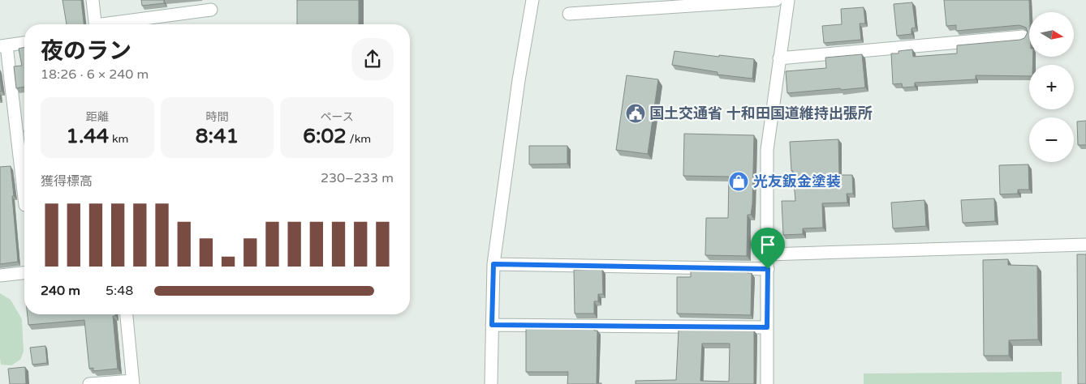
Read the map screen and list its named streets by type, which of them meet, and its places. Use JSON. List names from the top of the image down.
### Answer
{
  "places": {
    "public building": ["国土交通省 十和田国道維持出張所"],
    "shop": ["光友鈑金塗装"]
  },
  "north": "right",
  "page": {
    "map_buttons": ["+", "−"],
    "heading": ["夜のラン", "18:26 · 6 × 240 m"],
    "stats": [
      ["距離", "1.44 km"],
      ["時間", "8:41"],
      ["ペース", "6:02 /km"]
    ],
    "chart": ["獲得標高", "230–233 m"],
    "list": [
      {
        "name": "240 m",
        "note": "5:48"
      }
    ]
  }
}
